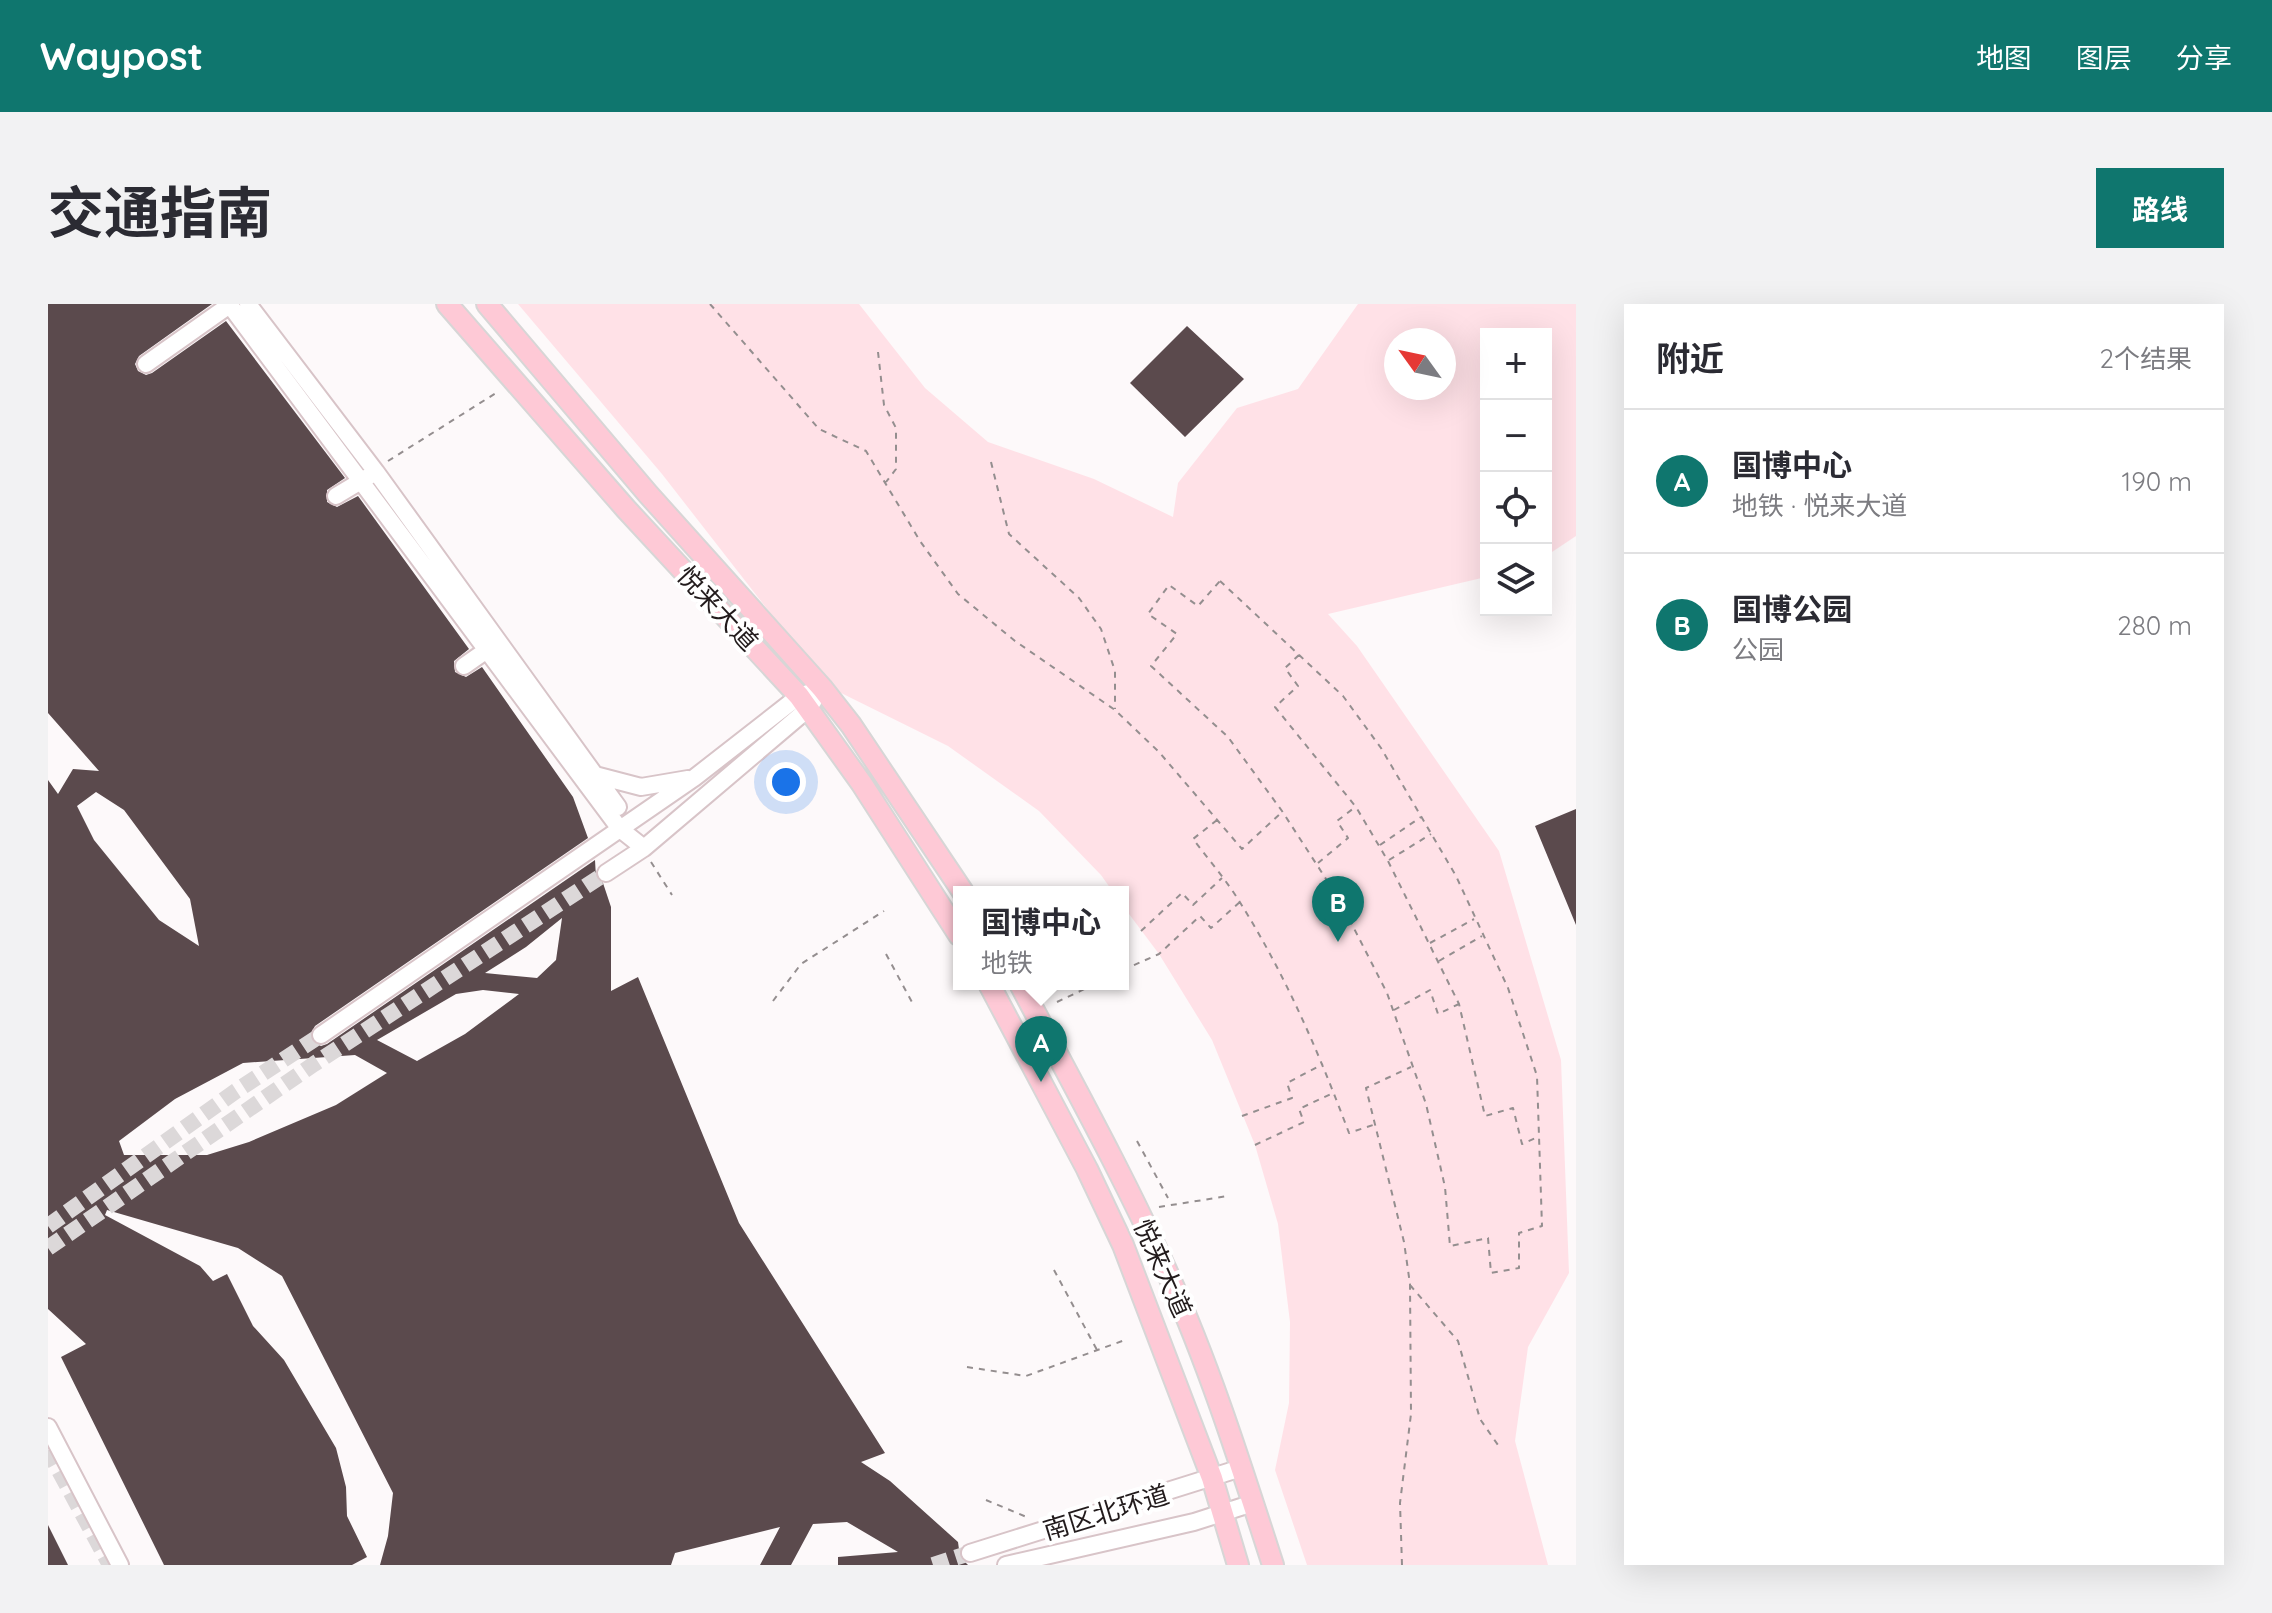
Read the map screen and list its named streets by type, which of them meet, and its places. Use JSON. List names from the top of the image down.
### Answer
{
  "streets": {
    "main road": ["悦来大道"],
    "street": ["南区北环道"]
  },
  "crossings": [
    ["悦来大道", "南区北环道"]
  ],
  "north": "top left",
  "page": {
    "header": "Waypost",
    "nav": ["地图", "图层", "分享"],
    "title": "交通指南",
    "buttons": "路线",
    "heading": ["附近", "2个结果"],
    "map_buttons": ["+", "−"],
    "list": [
      {
        "mark": "A",
        "name": "国博中心",
        "note": "地铁 · 悦来大道",
        "value": "190 m"
      },
      {
        "mark": "B",
        "name": "国博公园",
        "note": "公园",
        "value": "280 m"
      }
    ],
    "pins": ["B", "A"],
    "popup": ["国博中心", "地铁"]
  }
}
